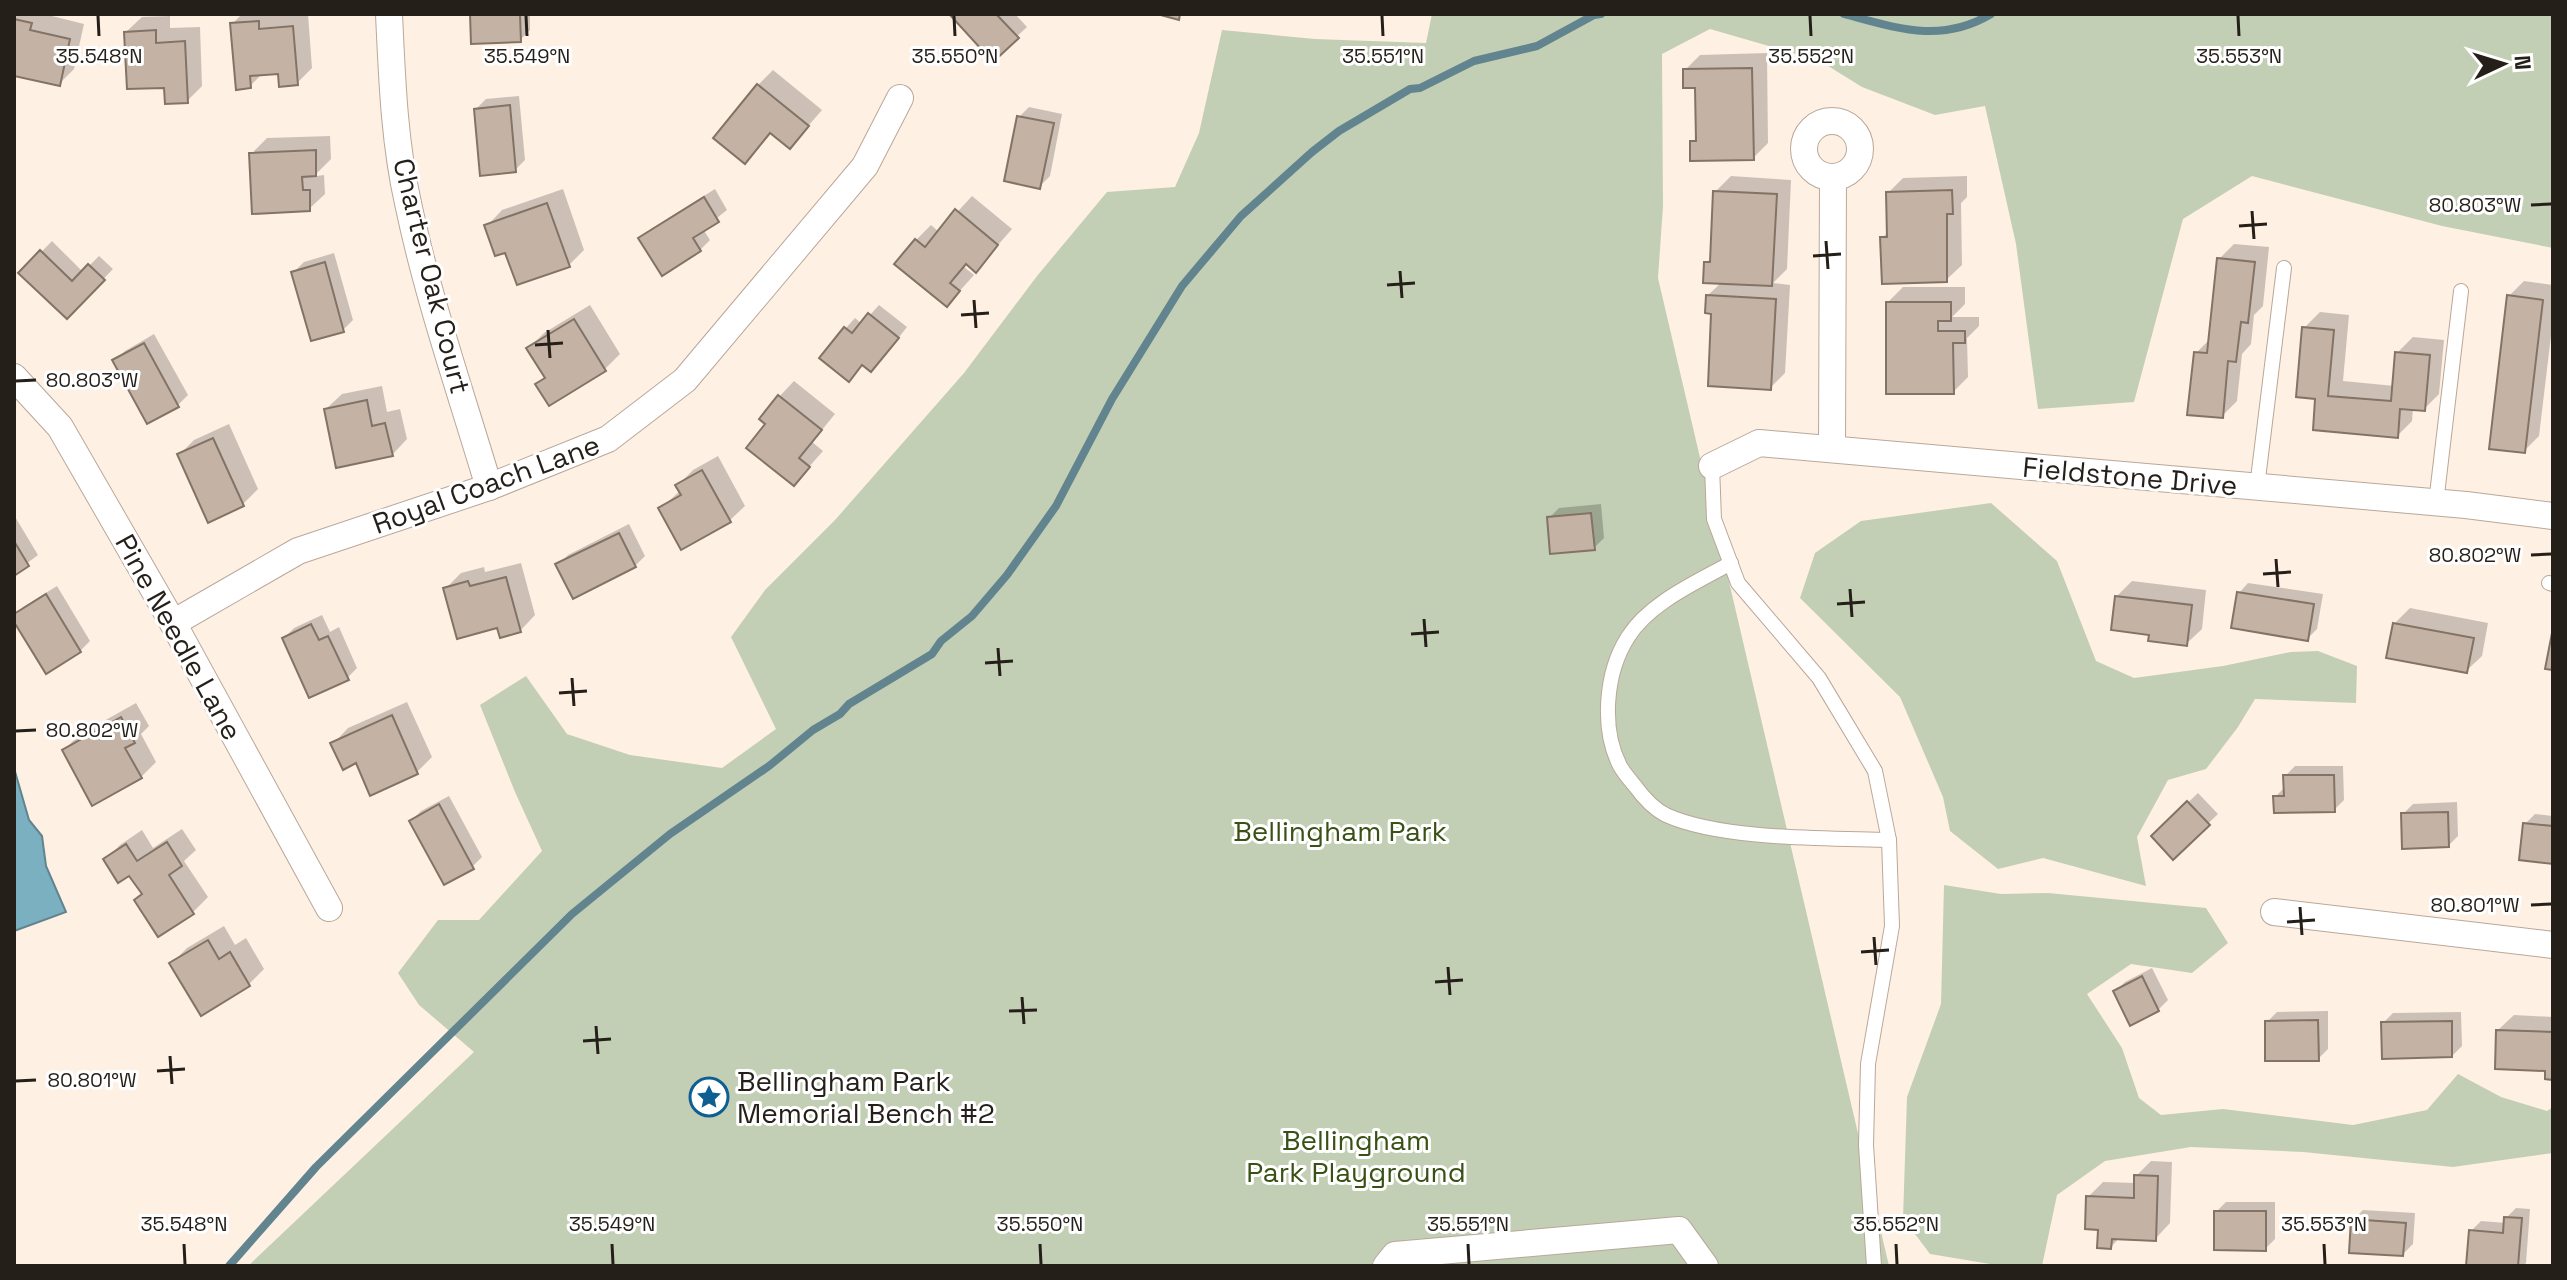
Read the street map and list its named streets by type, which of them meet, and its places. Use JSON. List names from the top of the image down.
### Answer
{
  "streets": {
    "street": [
      "Charter Oak Court",
      "Fieldstone Drive",
      "Royal Coach Lane",
      "Pine Needle Lane"
    ]
  },
  "crossings": [
    ["Charter Oak Court", "Royal Coach Lane"],
    ["Royal Coach Lane", "Pine Needle Lane"]
  ],
  "parks": ["Bellingham Park", "Bellingham Park Playground"],
  "places": {
    "place": ["Bellingham Park Memorial Bench #2"]
  },
  "north": "right",
  "coordinates": [
    "35.548°N",
    "35.549°N",
    "35.550°N",
    "35.551°N",
    "35.552°N",
    "35.553°N",
    "80.803°W",
    "80.802°W",
    "80.801°W"
  ]
}
